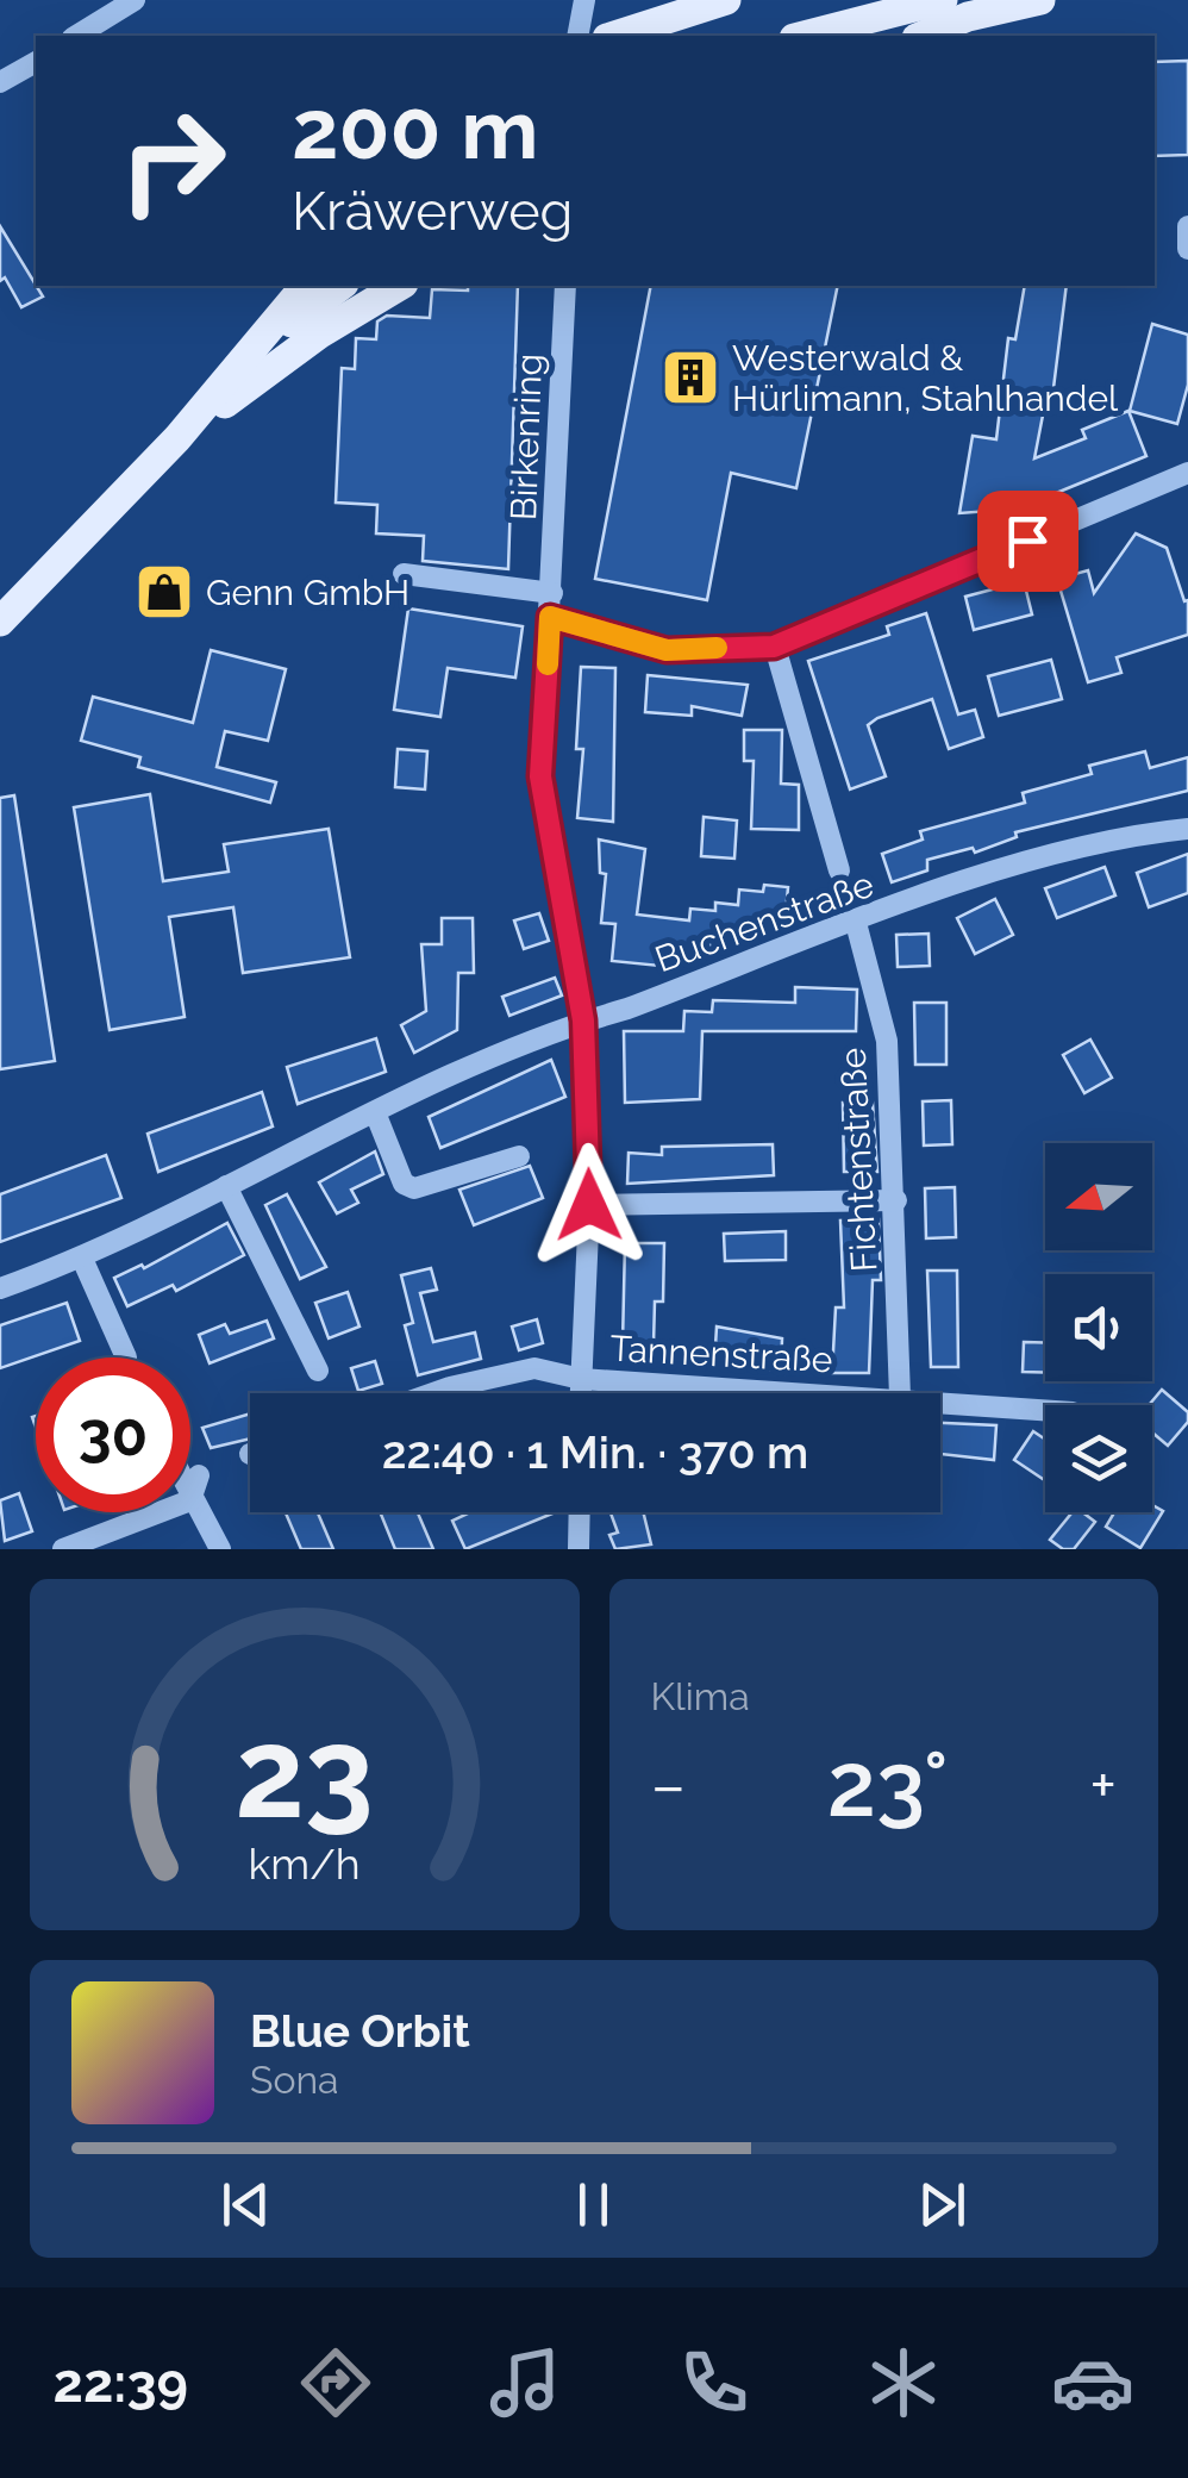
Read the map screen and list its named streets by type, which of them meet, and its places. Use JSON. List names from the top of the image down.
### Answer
{
  "streets": {
    "street": [
      "Birkenring",
      "Buchenstraße",
      "Fichtenstraße",
      "Tannenstraße"
    ]
  },
  "crossings": [
    ["Birkenring", "Buchenstraße"],
    ["Birkenring", "Tannenstraße"],
    ["Buchenstraße", "Fichtenstraße"]
  ],
  "places": {
    "building": ["Westerwald & Hürlimann, Stahlhandel"],
    "shop": ["Genn GmbH"]
  },
  "north": "left",
  "page": {
    "turn": ["200 m", "Kräwerweg"],
    "limit": "30",
    "trip": "22:40 · 1 Min. · 370 m",
    "tile": "Klima",
    "heat": ["−", "23°", "+"],
    "song": ["Blue Orbit", "Sona"],
    "tabs": "22:39",
    "gauge": ["23", "km/h"]
  }
}
